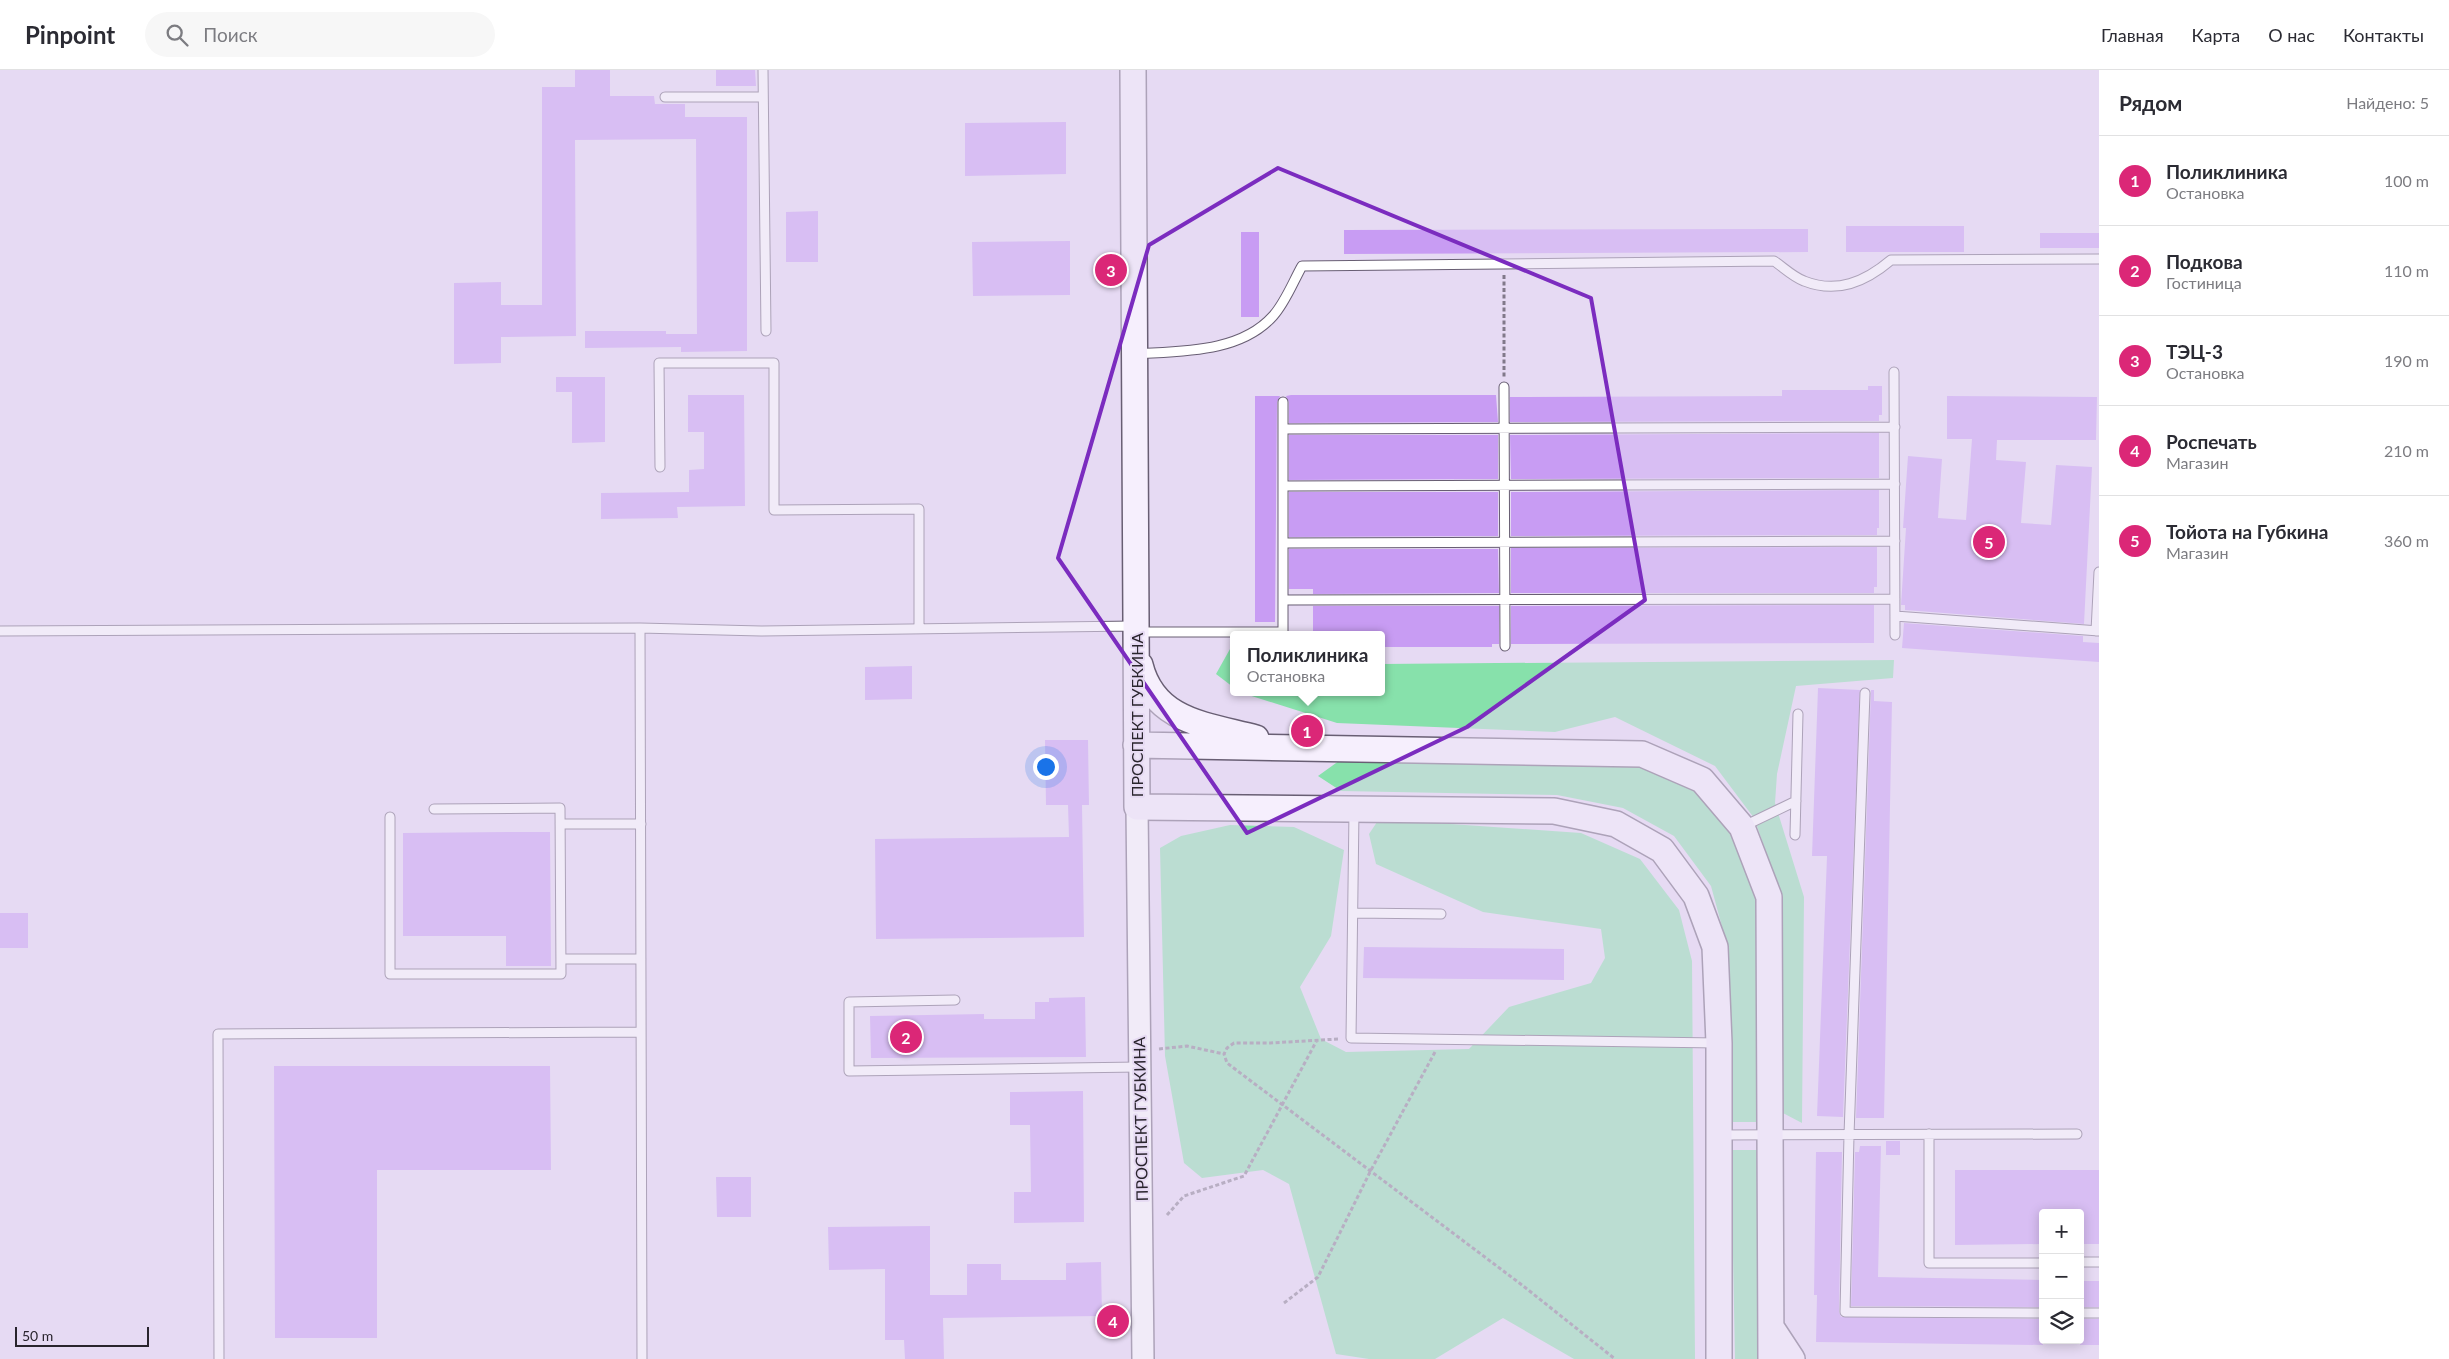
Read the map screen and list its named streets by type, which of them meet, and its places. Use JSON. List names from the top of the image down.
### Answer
{
  "streets": {
    "main road": ["ПРОСПЕКТ ГУБКИНА"]
  },
  "scale_bar": "50 m",
  "page": {
    "header": "Pinpoint",
    "search": "Поиск",
    "nav": [
      "Главная",
      "Карта",
      "О нас",
      "Контакты"
    ],
    "heading": ["Рядом", "Найдено: 5"],
    "list": [
      {
        "mark": "1",
        "name": "Поликлиника",
        "note": "Остановка",
        "value": "100 m"
      },
      {
        "mark": "2",
        "name": "Подкова",
        "note": "Гостиница",
        "value": "110 m"
      },
      {
        "mark": "3",
        "name": "ТЭЦ-3",
        "note": "Остановка",
        "value": "190 m"
      },
      {
        "mark": "4",
        "name": "Роспечать",
        "note": "Магазин",
        "value": "210 m"
      },
      {
        "mark": "5",
        "name": "Тойота на Губкина",
        "note": "Магазин",
        "value": "360 m"
      }
    ],
    "pins": [
      "3",
      "5",
      "1",
      "2",
      "4"
    ],
    "popup": ["Поликлиника", "Остановка"],
    "map_buttons": ["+", "−"],
    "scale": "50 m"
  }
}
